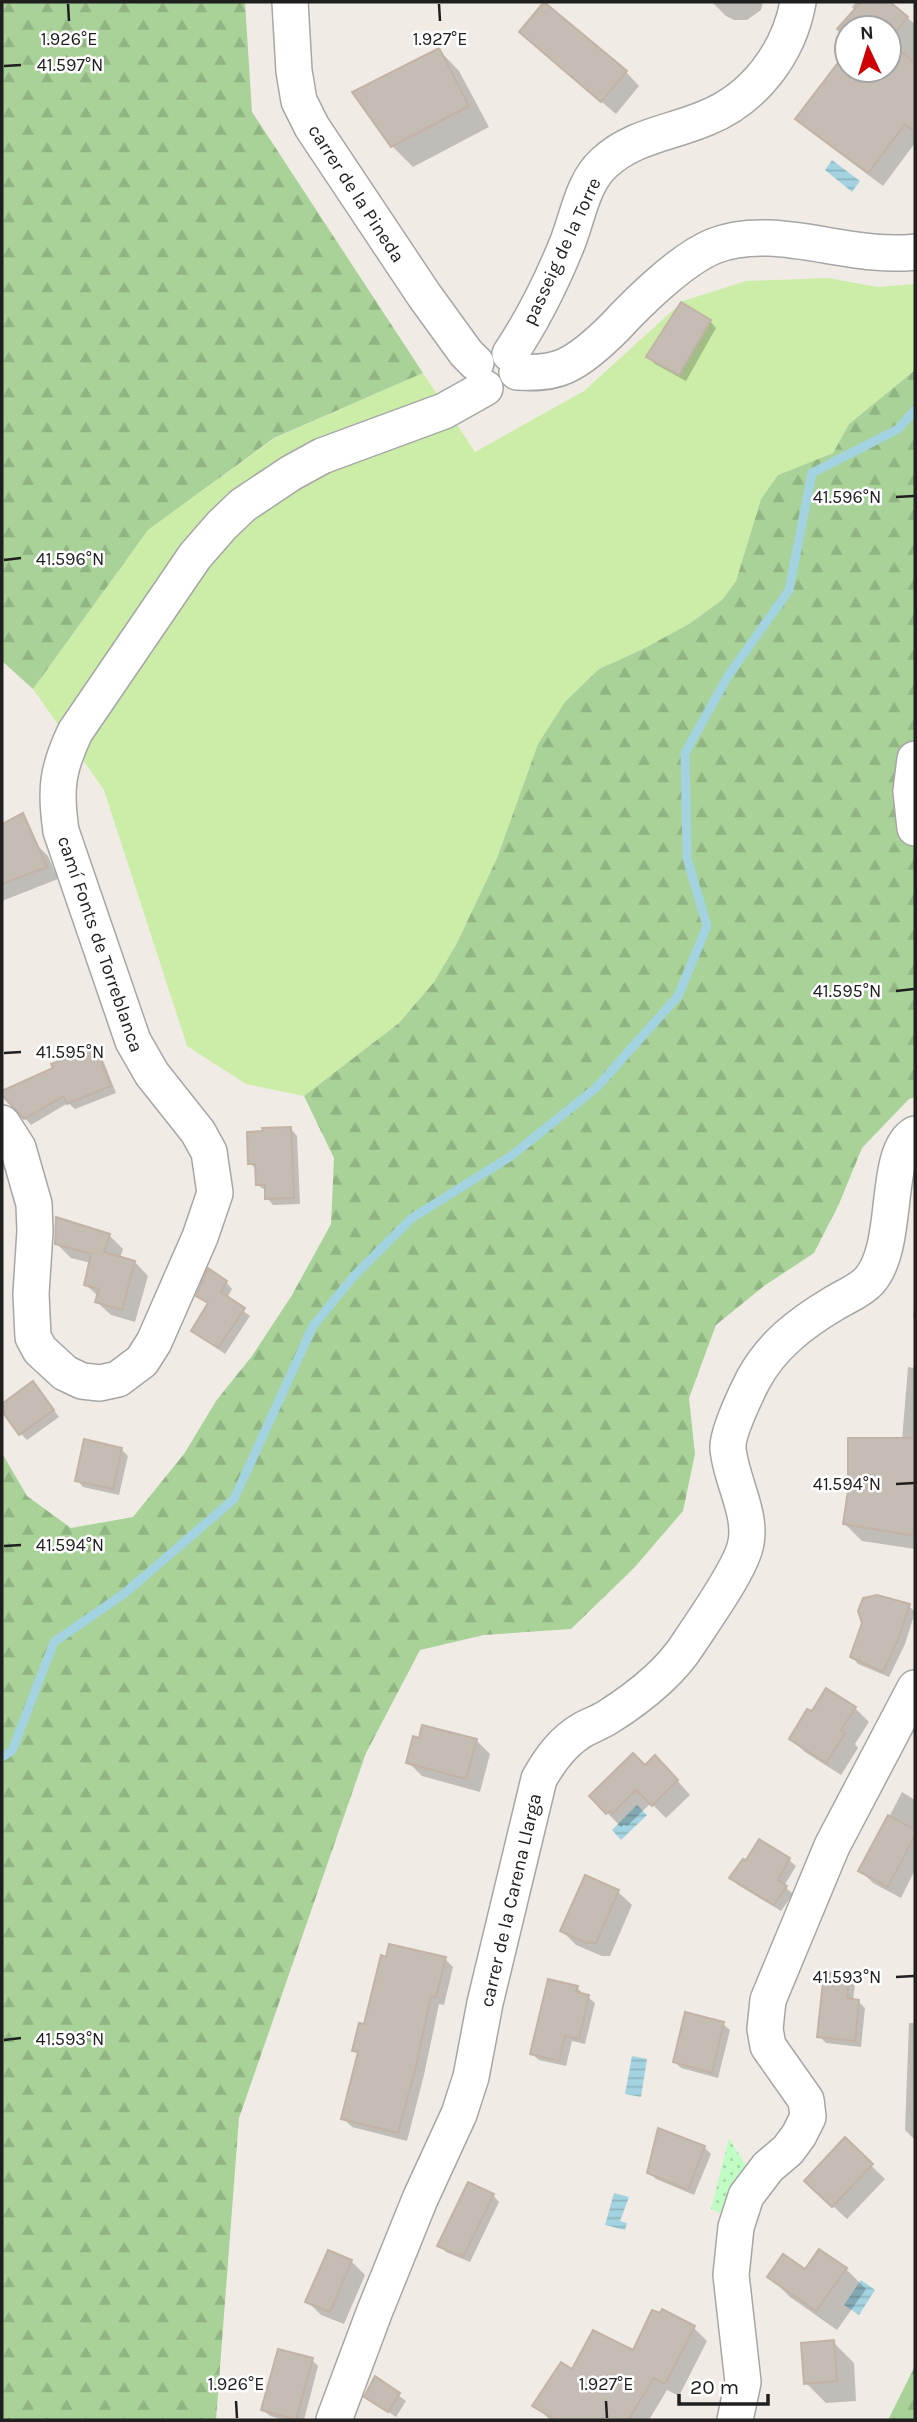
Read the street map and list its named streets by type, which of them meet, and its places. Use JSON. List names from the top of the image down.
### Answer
{
  "streets": {
    "street": [
      "carrer de la Pineda",
      "passeig de la Torre",
      "camí Fonts de Torreblanca",
      "carrer de la Carena Llarga"
    ]
  },
  "crossings": [
    ["carrer de la Pineda", "camí Fonts de Torreblanca"],
    ["passeig de la Torre", "camí Fonts de Torreblanca"]
  ],
  "scale_bar": "20 m",
  "north": "top",
  "coordinates": [
    "1.926°E",
    "1.927°E",
    "41.597°N",
    "41.596°N",
    "41.595°N",
    "41.594°N",
    "41.593°N"
  ]
}
